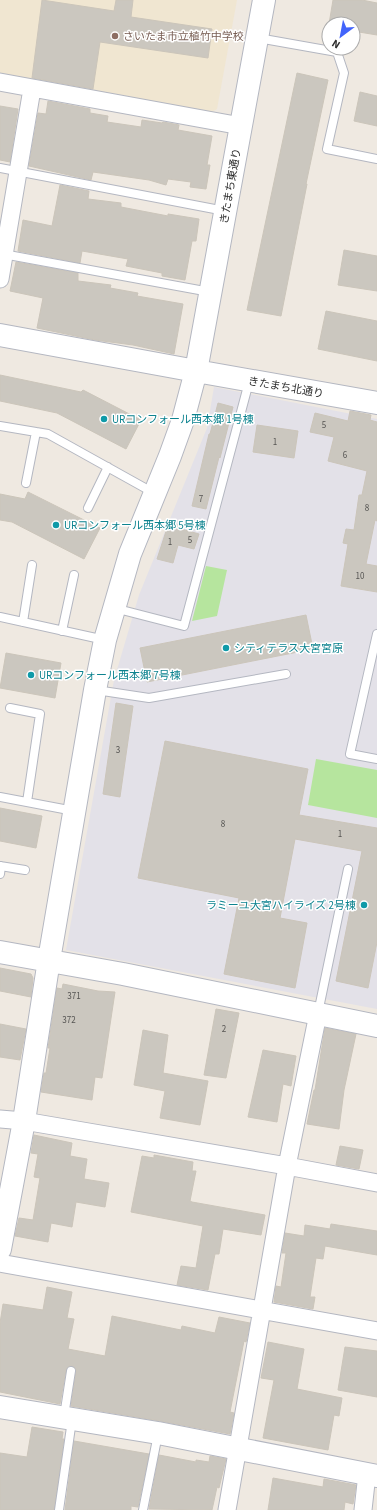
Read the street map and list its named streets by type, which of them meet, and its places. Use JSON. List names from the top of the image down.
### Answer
{
  "streets": {
    "street": ["きたまち東通り", "きたまち北通り"]
  },
  "crossings": [
    ["きたまち東通り", "きたまち北通り"]
  ],
  "places": [
    "さいたま市立植竹中学校",
    "URコンフォール西本郷 1号棟",
    "URコンフォール西本郷 5号棟",
    "シティテラス大宮宮原",
    "URコンフォール西本郷 7号棟",
    "ラミーユ大宮ハイライズ 2号棟"
  ],
  "house_numbers": [
    "5",
    "1",
    "6",
    "7",
    "8",
    "5",
    "1",
    "10",
    "3",
    "8",
    "1",
    "371",
    "372",
    "2"
  ],
  "north": "bottom left"
}
